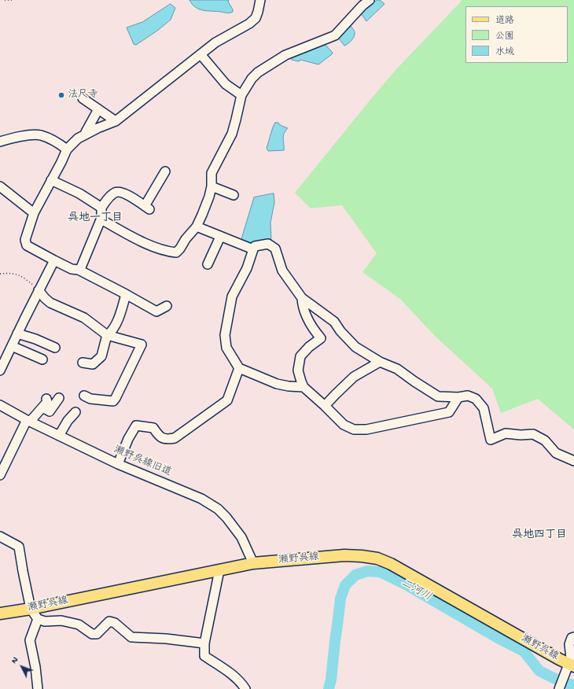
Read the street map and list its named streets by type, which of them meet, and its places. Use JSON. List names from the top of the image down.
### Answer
{
  "streets": {
    "main road": ["瀬野呉線"],
    "street": ["瀬野呉線旧道"]
  },
  "crossings": [
    ["瀬野呉線旧道", "瀬野呉線"]
  ],
  "districts": ["呉地一丁目", "呉地四丁目"],
  "water": ["二河川"],
  "places": ["法尺寺"],
  "legend": ["道路", "公園", "水域"],
  "north": "top left"
}
